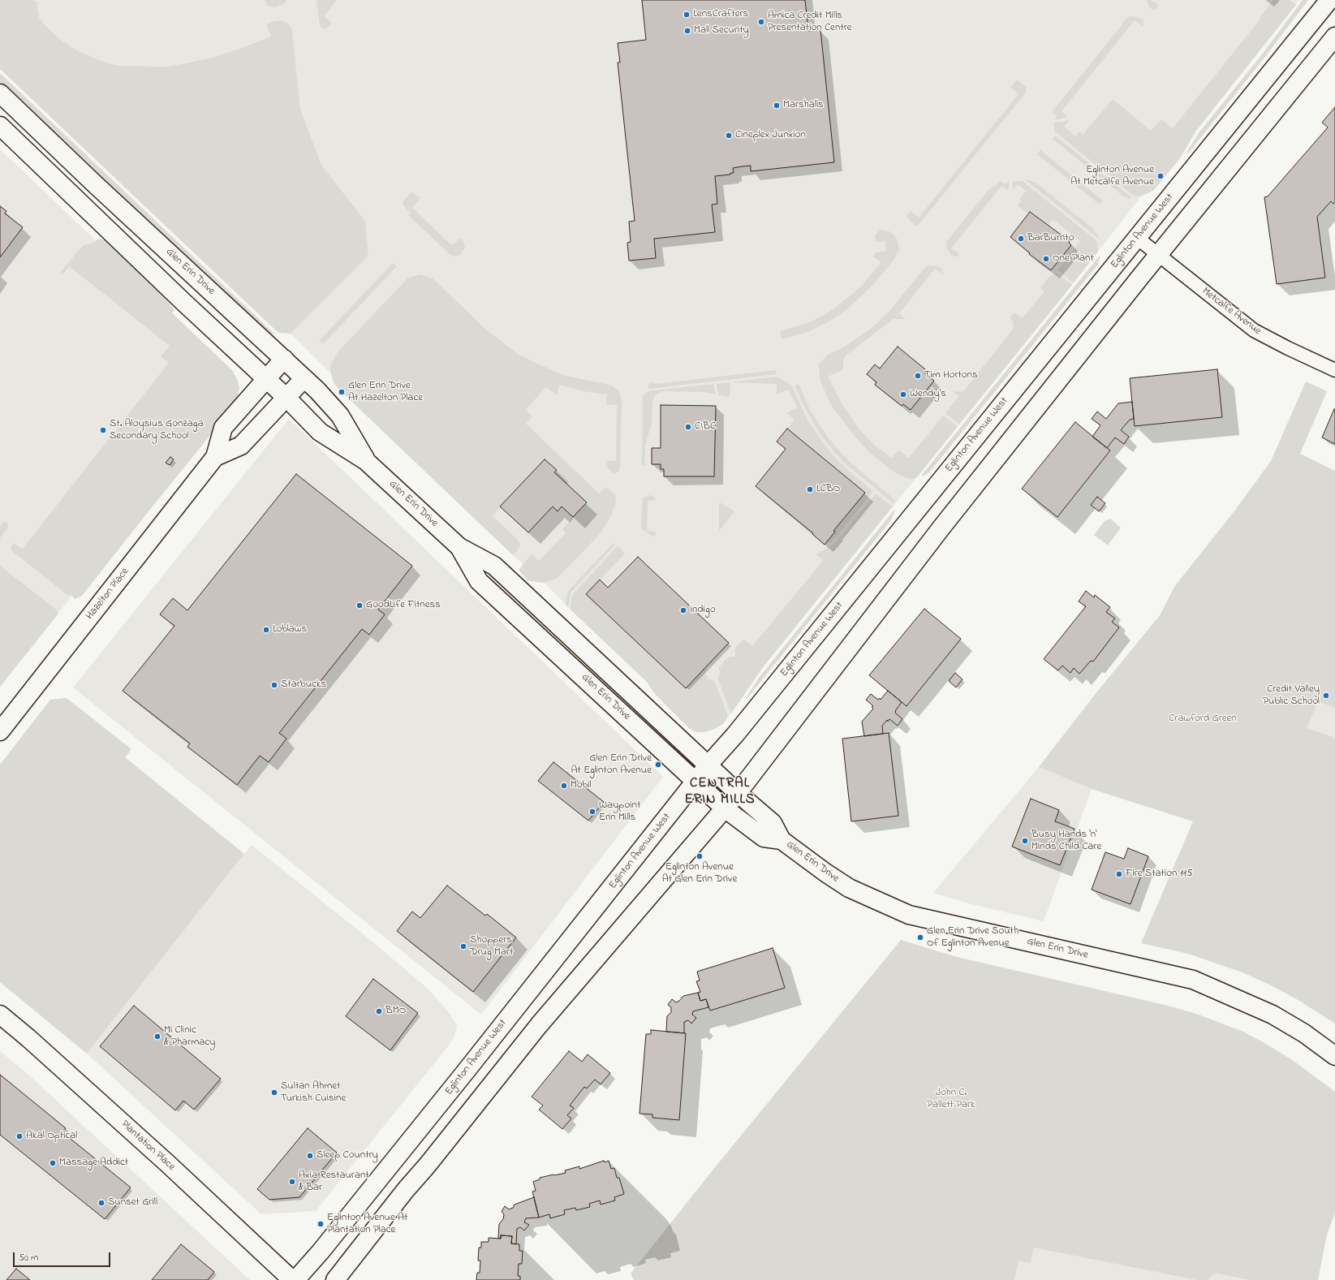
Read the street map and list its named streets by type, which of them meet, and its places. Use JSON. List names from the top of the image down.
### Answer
{
  "streets": {
    "street": [
      "Eglinton Avenue West",
      "Glen Erin Drive",
      "Metcalfe Avenue",
      "Hazelton Place",
      "Plantation Place"
    ]
  },
  "crossings": [
    ["Eglinton Avenue West", "Glen Erin Drive"],
    ["Eglinton Avenue West", "Metcalfe Avenue"],
    ["Glen Erin Drive", "Hazelton Place"]
  ],
  "districts": ["CENTRAL ERIN MILLS"],
  "parks": ["Crawford Green", "John C. Pallett Park"],
  "places": [
    "LensCrafters",
    "Amica Credit Mills Presentation Centre",
    "Mall Security",
    "Marshalls",
    "Cineplex Junxion",
    "Eglinton Avenue At Metcalfe Avenue",
    "BarBurrito",
    "One Plant",
    "Tim Hortons",
    "Glen Erin Drive At Hazelton Place",
    "Wendy's",
    "CIBC",
    "St. Aloysius Gonzaga Secondary School",
    "LCBO",
    "GoodLife Fitness",
    "Indigo",
    "Loblaws",
    "Starbucks",
    "Credit Valley Public School",
    "Glen Erin Drive At Eglinton Avenue",
    "Mobil",
    "Waypoint Erin Mills",
    "Busy Hands 'n' Minds Child Care",
    "Eglinton Avenue At Glen Erin Drive",
    "Fire Station 115",
    "Glen Erin Drive South Of Eglinton Avenue",
    "Shoppers Drug Mart",
    "BMO",
    "Mi Clinic & Pharmacy",
    "Sultan Ahmet Turkish Cuisine",
    "Akal Optical",
    "Sleep Country",
    "Massage Addict",
    "Axia Restaurant & Bar",
    "Sunset Grill",
    "Eglinton Avenue At Plantation Place"
  ],
  "scale_bar": "50 m"
}
